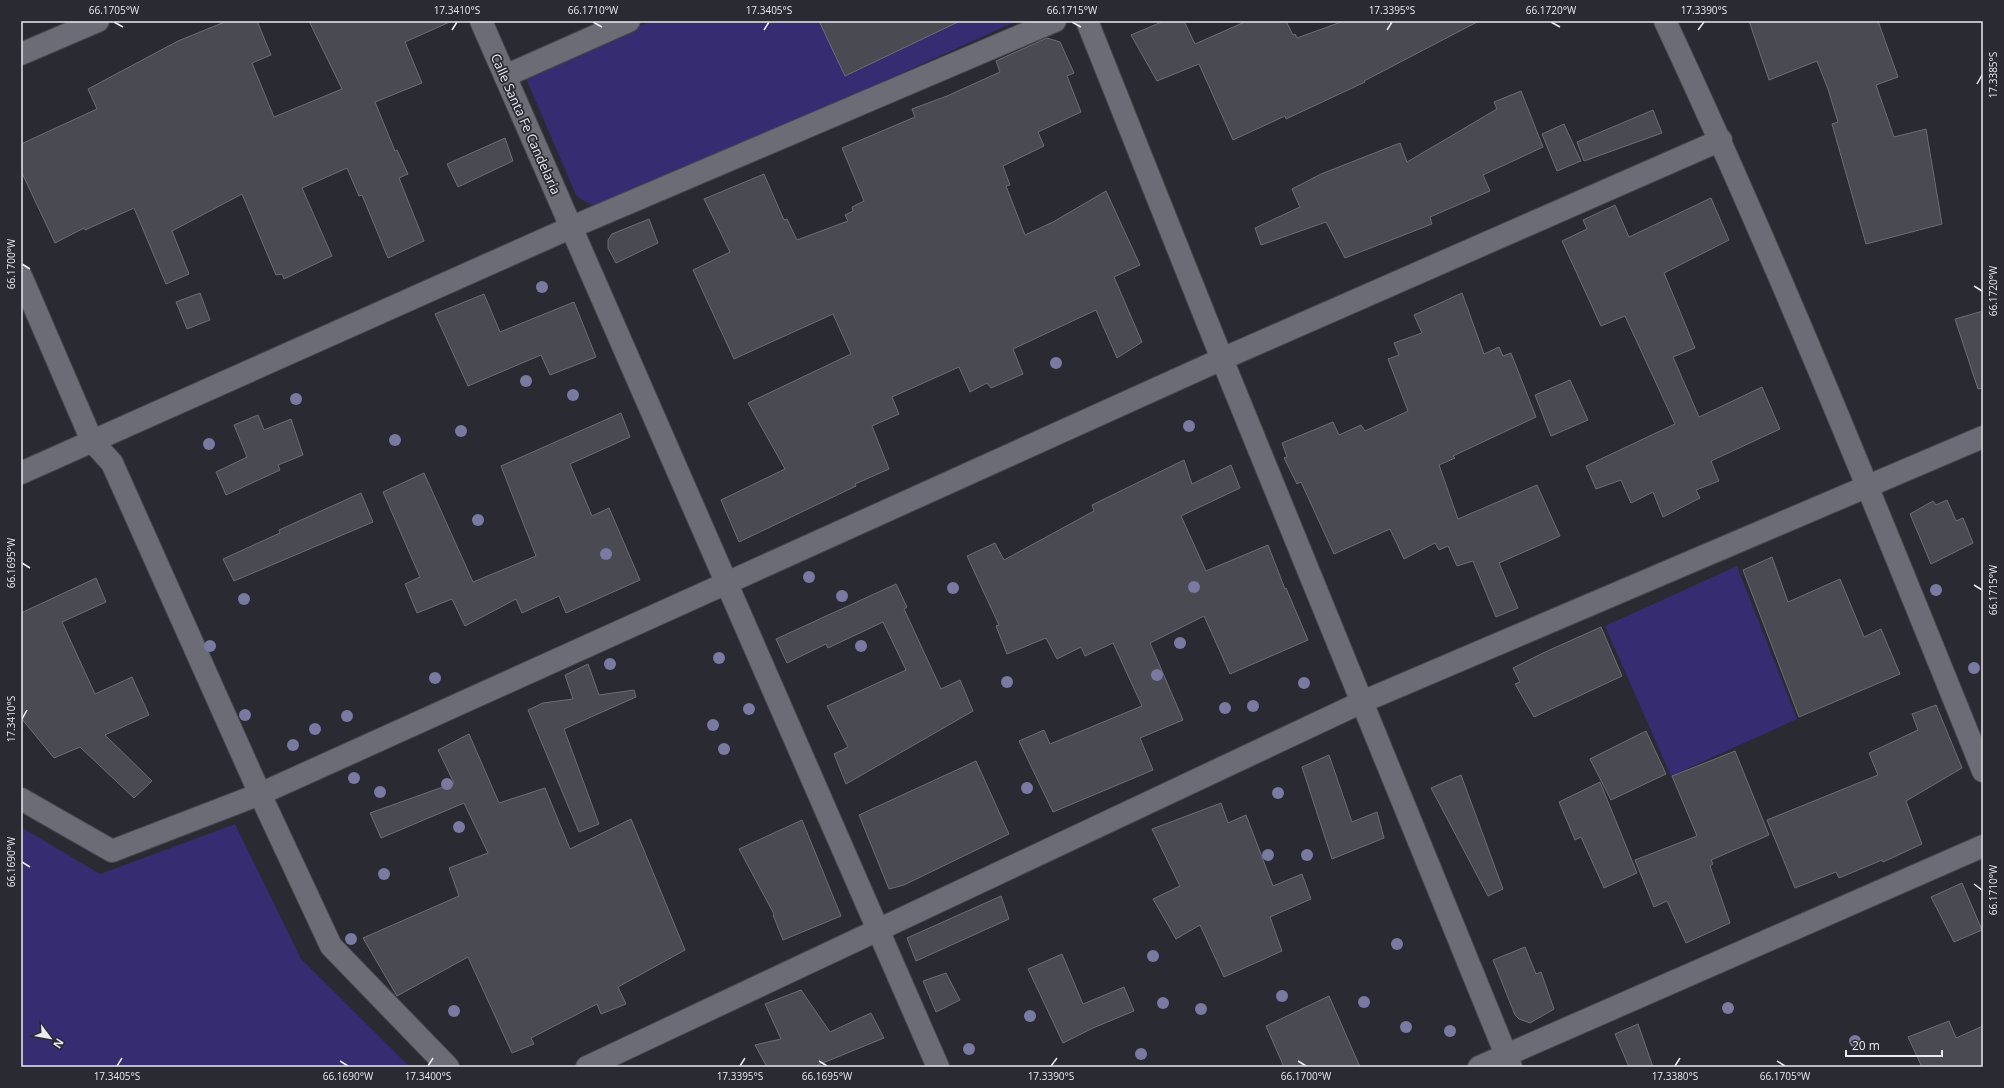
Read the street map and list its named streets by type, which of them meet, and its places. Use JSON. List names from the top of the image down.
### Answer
{
  "streets": {
    "street": ["Calle Santa Fe Candelaria"]
  },
  "scale_bar": "20 m",
  "north": "bottom right",
  "coordinates": [
    "66.1705°W",
    "17.3410°S",
    "66.1710°W",
    "17.3405°S",
    "66.1715°W",
    "17.3395°S",
    "66.1720°W",
    "17.3390°S",
    "17.3385°S",
    "66.1700°W",
    "66.1695°W",
    "66.1690°W",
    "17.3400°S",
    "17.3380°S"
  ]
}
